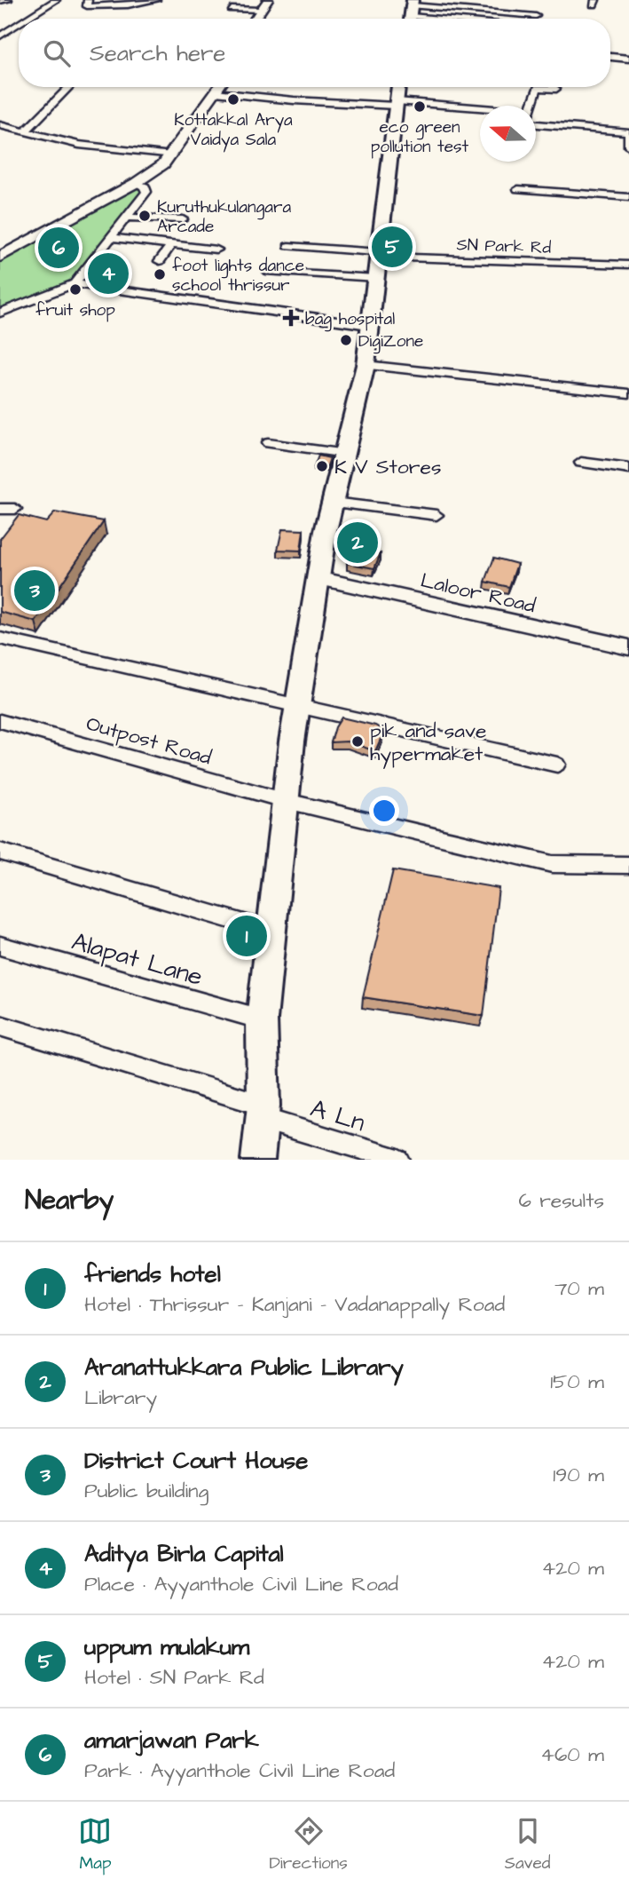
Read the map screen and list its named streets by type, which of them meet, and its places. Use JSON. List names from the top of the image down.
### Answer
{
  "streets": {
    "street": [
      "SN Park Rd",
      "Laloor Road",
      "Outpost Road",
      "Alapat Lane",
      "A Ln"
    ]
  },
  "places": {
    "other": [
      "Kottakkal Arya Vaidya Sala",
      "eco green pollution test",
      "Kuruthukulangara Arcade",
      "foot lights dance school thrissur",
      "fruit shop",
      "DigiZone",
      "K V Stores",
      "pik and save hypermaket"
    ],
    "health": ["bag hospital"]
  },
  "north": "left",
  "page": {
    "search": "Search here",
    "pins": [
      "5",
      "6",
      "4",
      "2",
      "3",
      "1"
    ],
    "heading": ["Nearby", "6 results"],
    "list": [
      {
        "mark": "1",
        "name": "friends hotel",
        "note": "Hotel · Thrissur - Kanjani - Vadanappally Road",
        "value": "70 m"
      },
      {
        "mark": "2",
        "name": "Aranattukkara Public Library",
        "note": "Library",
        "value": "150 m"
      },
      {
        "mark": "3",
        "name": "District Court House",
        "note": "Public building",
        "value": "190 m"
      },
      {
        "mark": "4",
        "name": "Aditya Birla Capital",
        "note": "Place · Ayyanthole Civil Line Road",
        "value": "420 m"
      },
      {
        "mark": "5",
        "name": "uppum mulakum",
        "note": "Hotel · SN Park Rd",
        "value": "420 m"
      },
      {
        "mark": "6",
        "name": "amarjawan Park",
        "note": "Park · Ayyanthole Civil Line Road",
        "value": "460 m"
      }
    ],
    "nav": ["Map", "Directions", "Saved"]
  }
}
